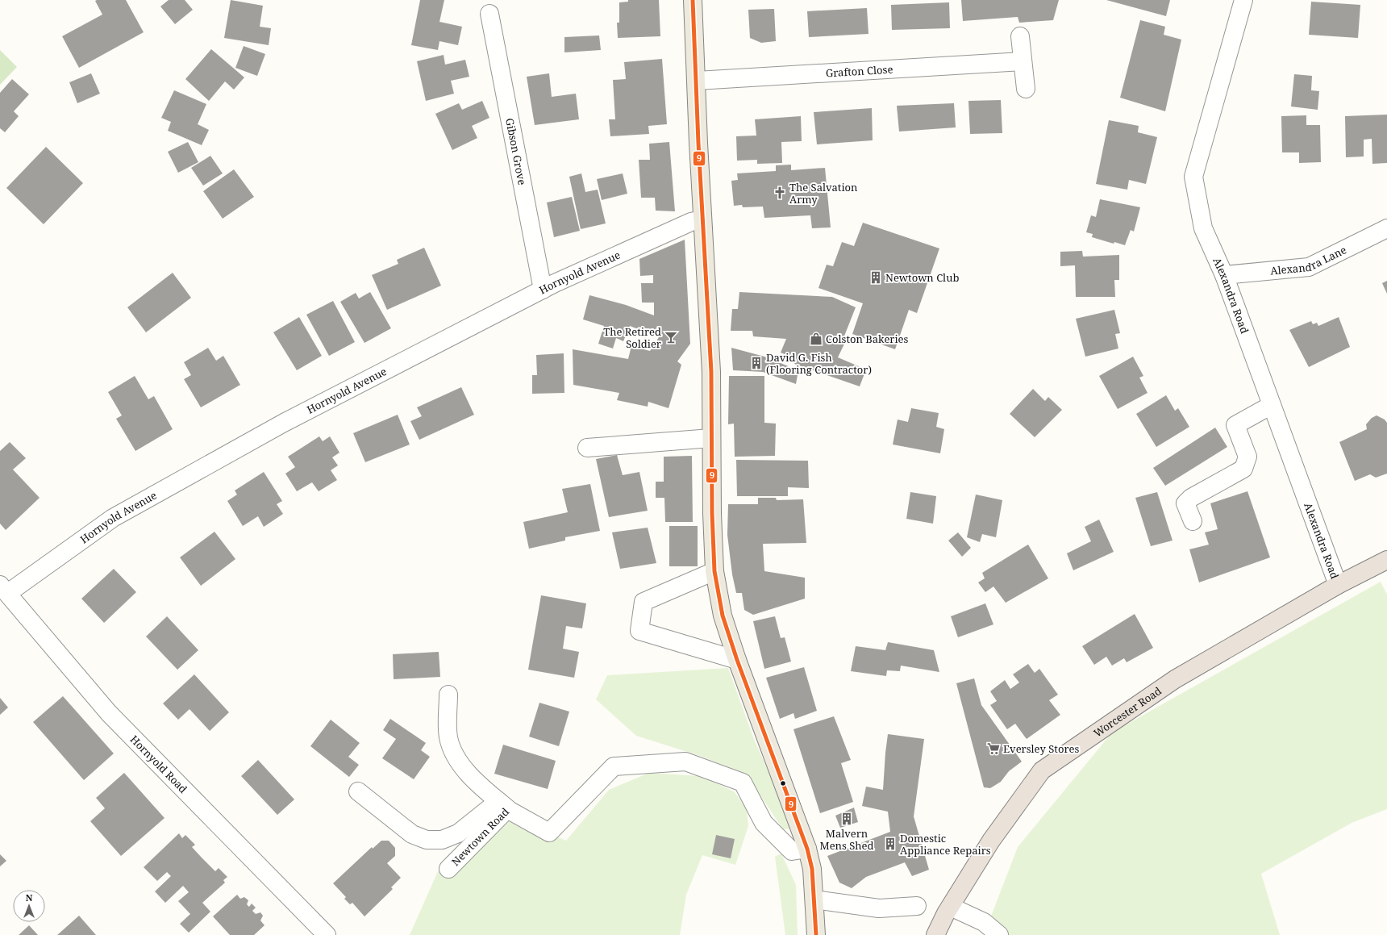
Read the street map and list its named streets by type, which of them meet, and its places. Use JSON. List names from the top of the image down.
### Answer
{
  "streets": {
    "highway": ["Worcester Road"],
    "street": [
      "Grafton Close",
      "Gibson Grove",
      "Alexandra Lane",
      "Hornyold Avenue",
      "Alexandra Road",
      "Hornyold Road",
      "Newtown Road"
    ]
  },
  "crossings": [
    ["Gibson Grove", "Hornyold Avenue"],
    ["Alexandra Lane", "Alexandra Road"],
    ["Hornyold Avenue", "Hornyold Road"],
    ["Alexandra Road", "Worcester Road"]
  ],
  "places": {
    "church": ["The Salvation Army"],
    "building": [
      "Newtown Club",
      "David G. Fish (Flooring Contractor)",
      "Malvern Mens Shed",
      "Domestic Appliance Repairs"
    ],
    "bar": ["The Retired Soldier"],
    "shop": ["Colston Bakeries"],
    "supermarket": ["Eversley Stores"]
  },
  "lines": ["transit line 9"],
  "north": "top"
}
